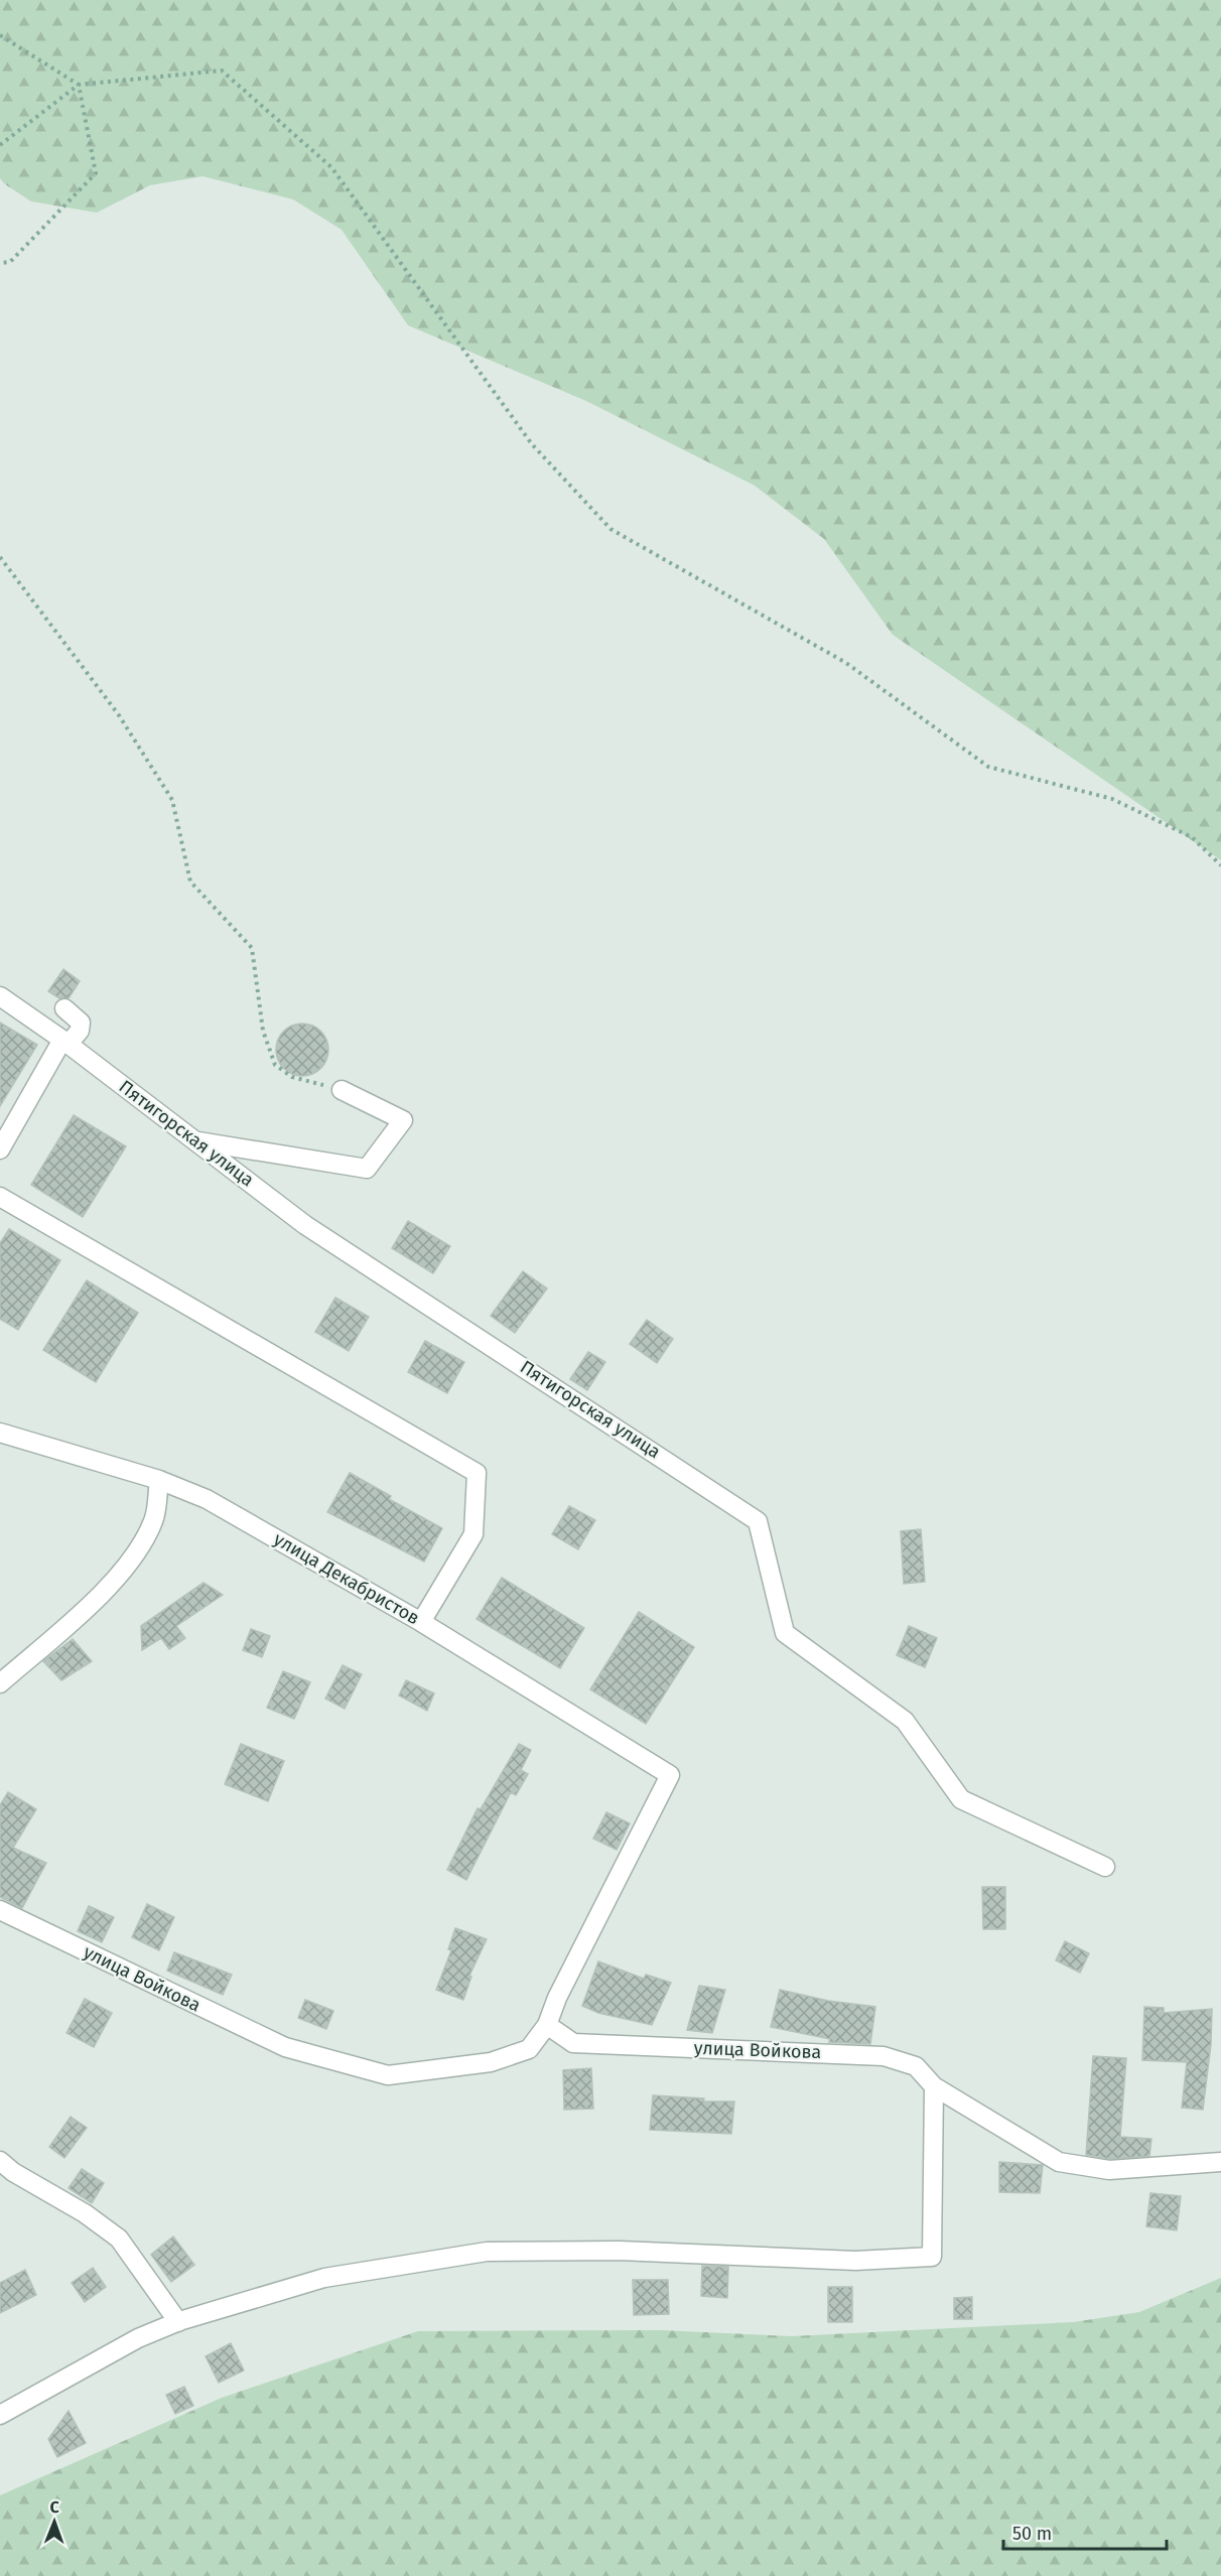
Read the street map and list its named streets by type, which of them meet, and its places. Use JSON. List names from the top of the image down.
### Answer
{
  "streets": {
    "street": ["Пятигорская улица", "улица Декабристов", "улица Войкова"]
  },
  "crossings": [
    ["улица Декабристов", "улица Войкова"]
  ],
  "scale_bar": "50 m",
  "north": "top"
}
